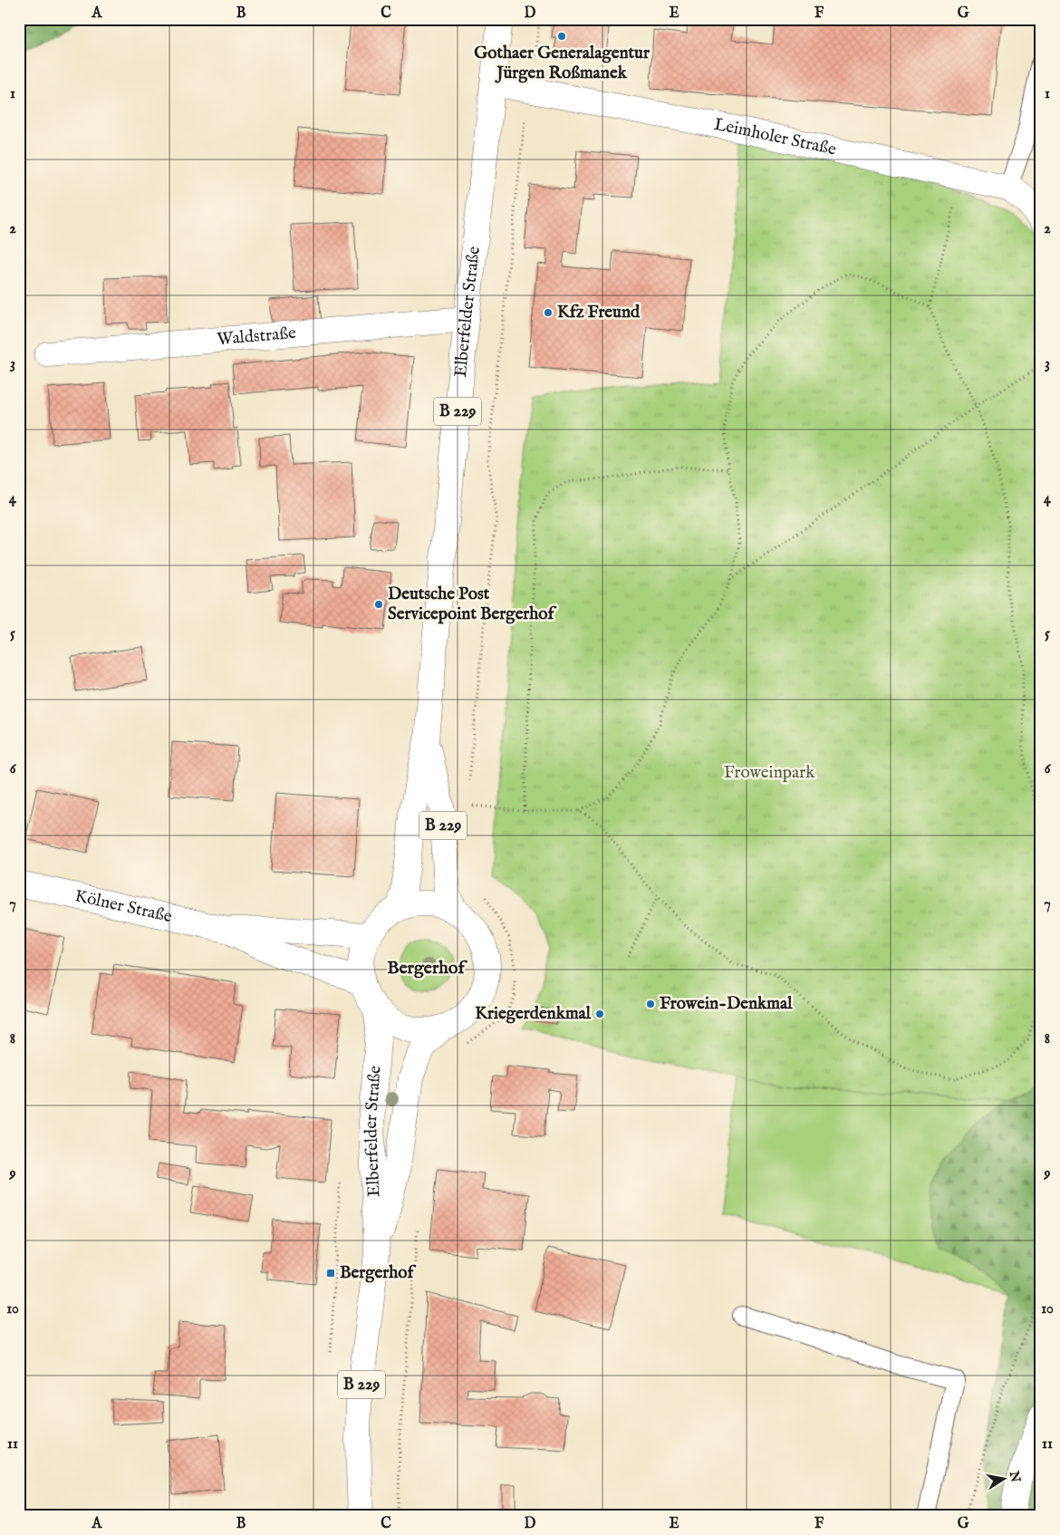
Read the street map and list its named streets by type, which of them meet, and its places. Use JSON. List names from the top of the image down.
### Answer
{
  "streets": {
    "main road": [
      "Leimholer Straße",
      "Elberfelder Straße",
      "Waldstraße",
      "B 229",
      "Kölner Straße"
    ]
  },
  "crossings": [
    ["Leimholer Straße", "Elberfelder Straße"],
    ["Elberfelder Straße", "Waldstraße"],
    ["Elberfelder Straße", "B 229"],
    ["Elberfelder Straße", "Kölner Straße"],
    ["B 229", "Kölner Straße"]
  ],
  "districts": ["Bergerhof"],
  "parks": ["Froweinpark"],
  "places": {
    "other": [
      "Gothaer Generalagentur Jürgen Roßmanek",
      "Kfz Freund",
      "Deutsche Post Servicepoint Bergerhof",
      "Frowein-Denkmal",
      "Kriegerdenkmal"
    ],
    "transit": ["Bergerhof"]
  },
  "north": "right",
  "grid": {
    "columns": [
      "A",
      "B",
      "C",
      "D",
      "E",
      "F",
      "G"
    ],
    "rows": [
      "1",
      "2",
      "3",
      "4",
      "5",
      "6",
      "7",
      "8",
      "9",
      "10",
      "11"
    ]
  }
}
